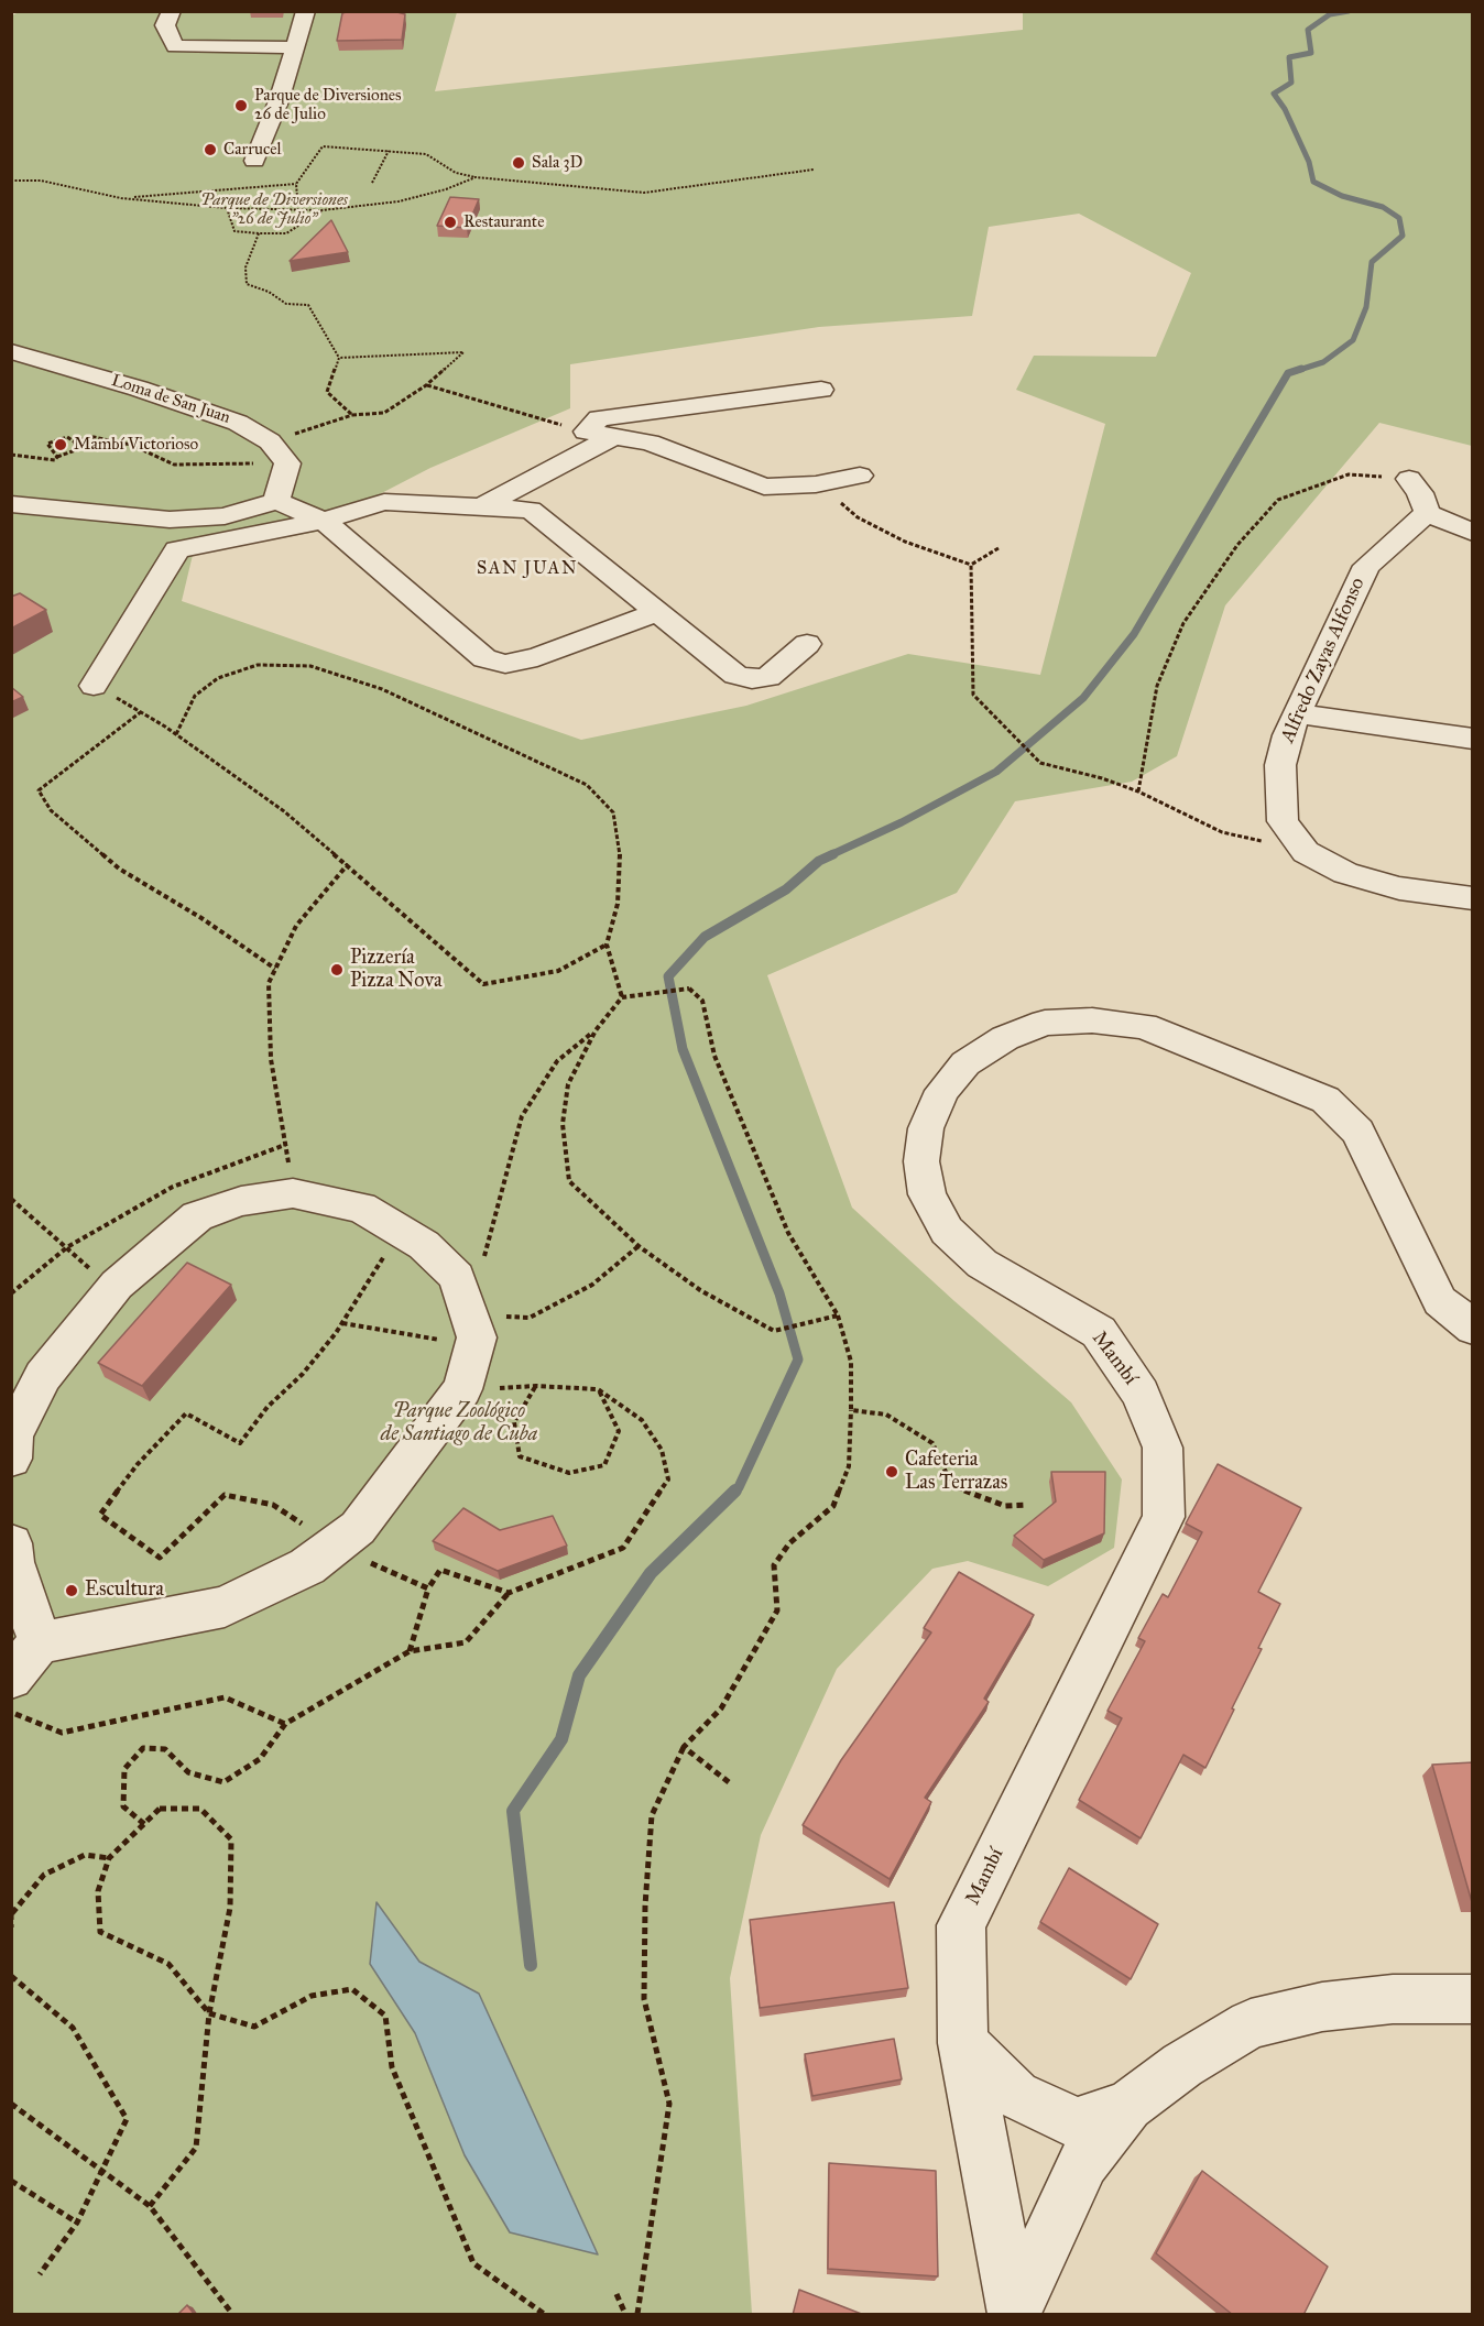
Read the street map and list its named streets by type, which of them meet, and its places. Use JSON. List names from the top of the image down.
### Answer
{
  "streets": {
    "street": ["Loma de San Juan", "Alfredo Zayas Alfonso", "Mambí"]
  },
  "districts": ["SAN JUAN"],
  "parks": ["Parque de Diversiones \"26 de Julio\"", "Parque Zoológico de Santiago de Cuba"],
  "places": [
    "Parque de Diversiones 26 de Julio",
    "Carrucel",
    "Sala 3D",
    "Restaurante",
    "Mambí Victorioso",
    "Pizzería Pizza Nova",
    "Cafeteria Las Terrazas",
    "Escultura"
  ]
}
